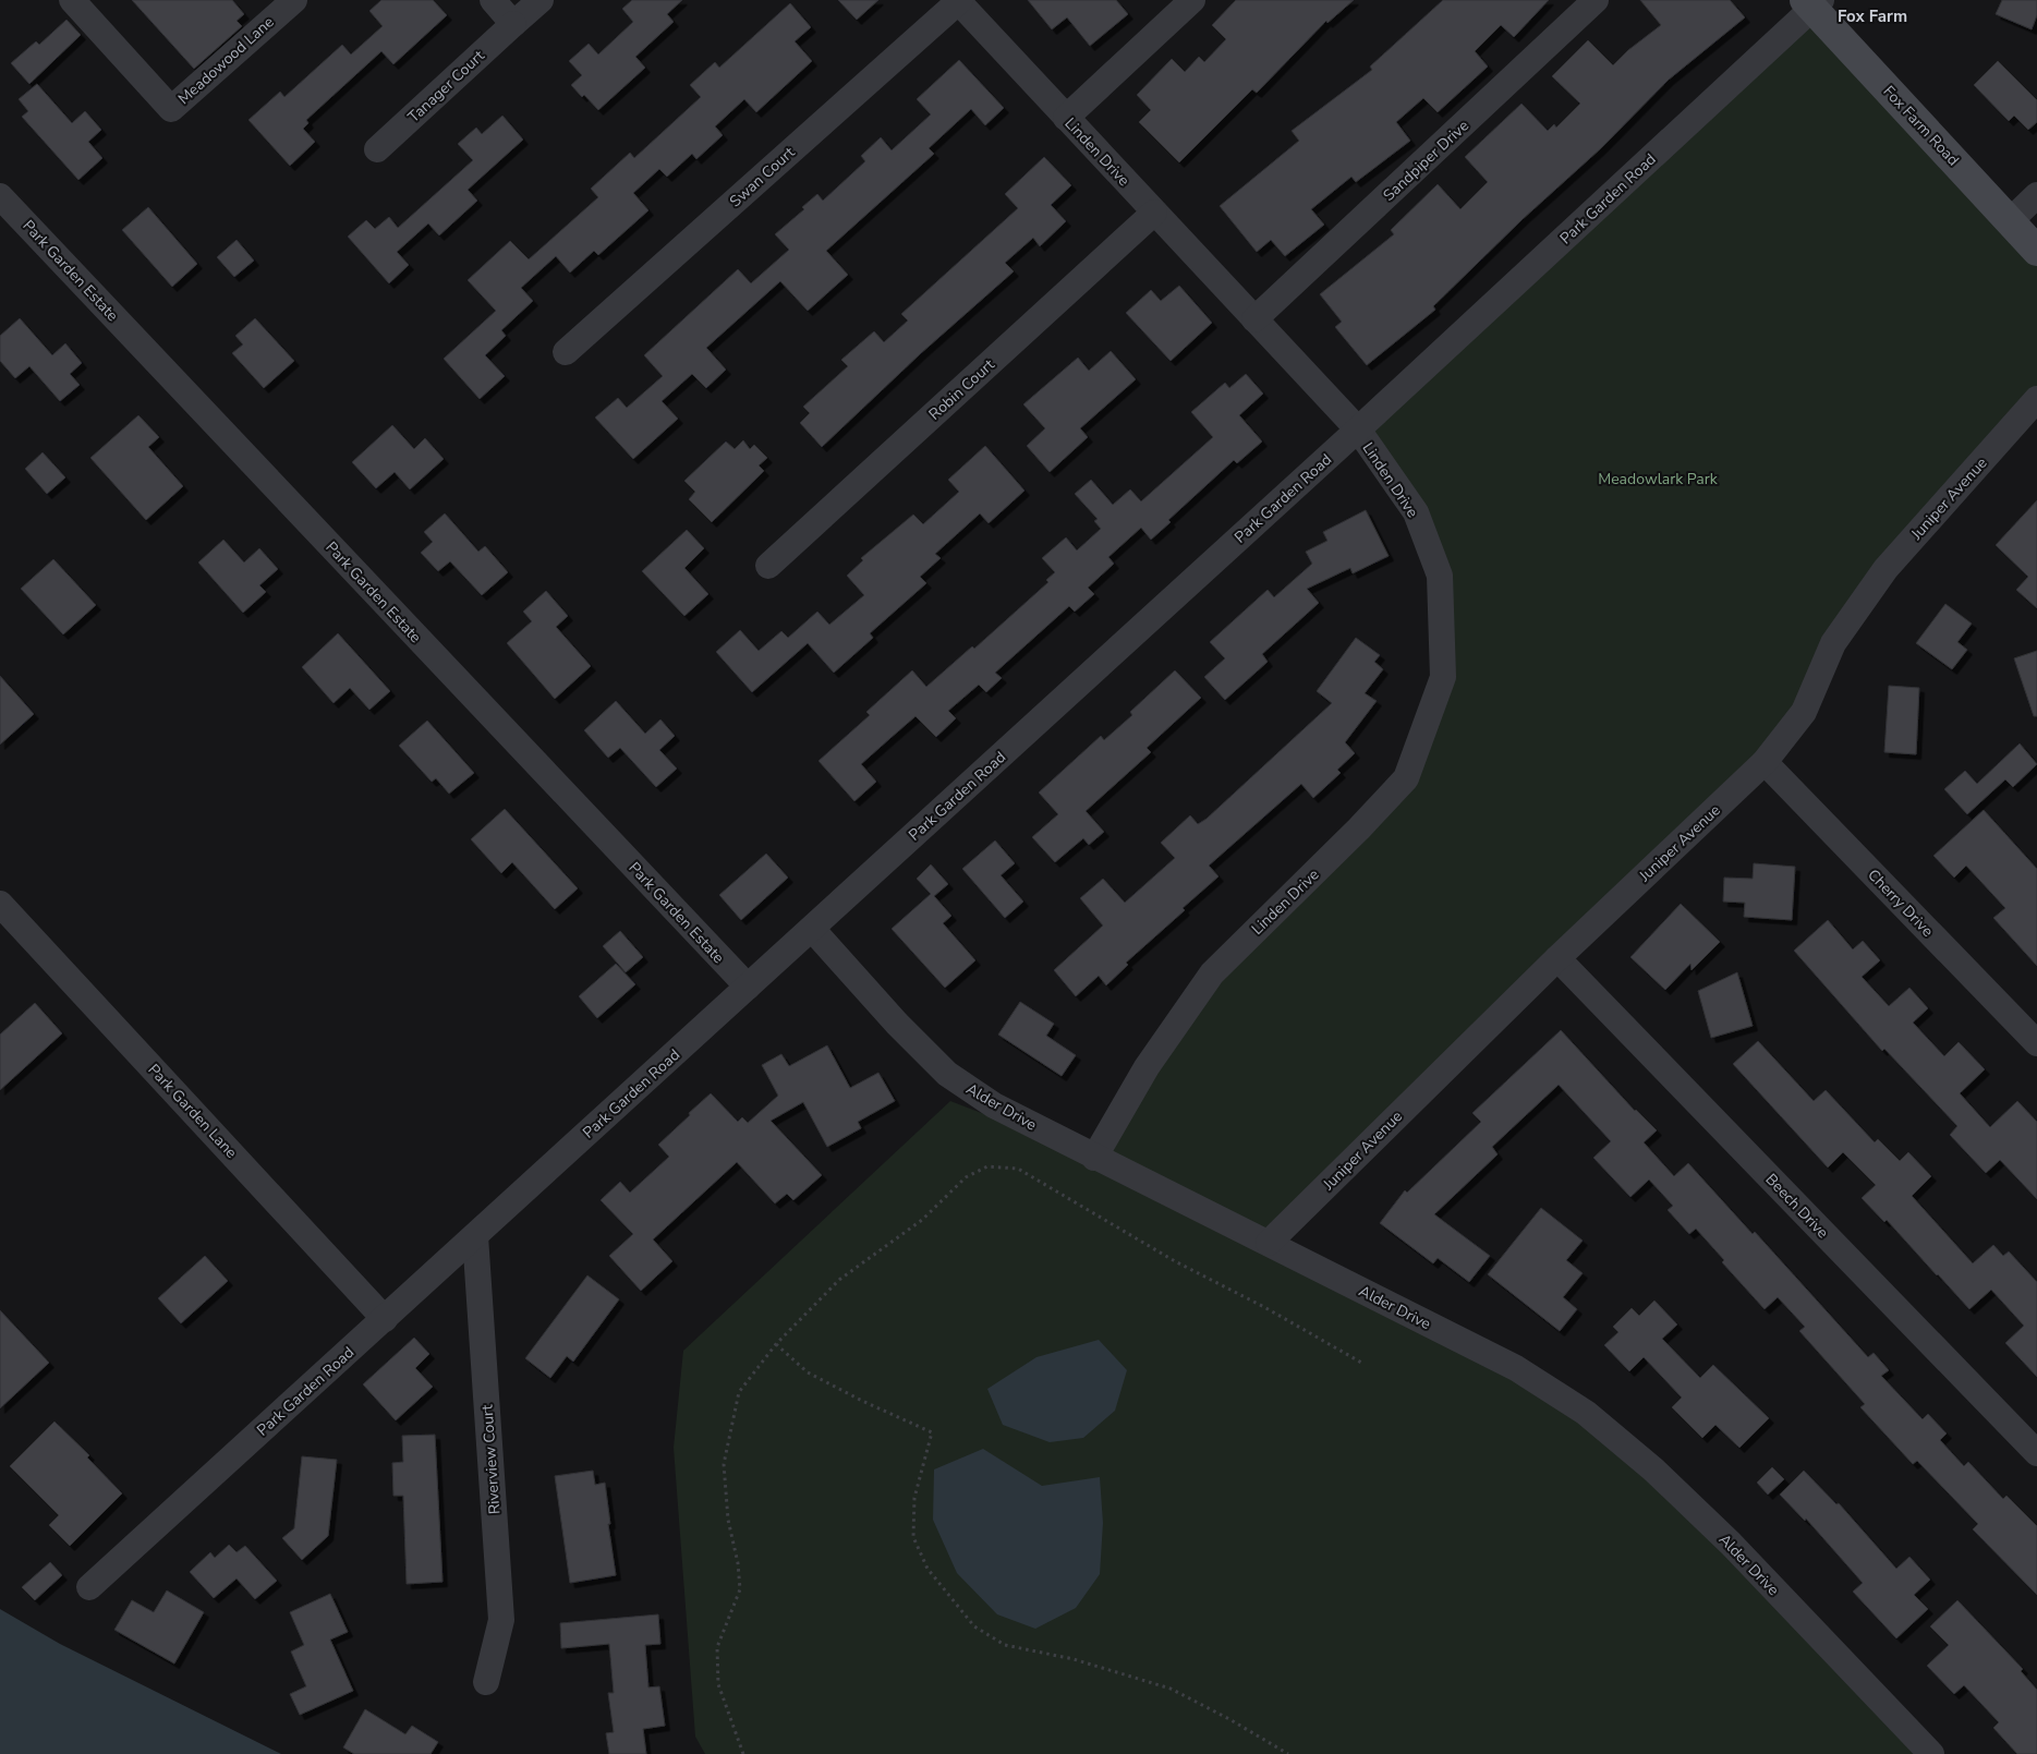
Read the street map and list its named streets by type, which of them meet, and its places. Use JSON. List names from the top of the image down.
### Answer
{
  "streets": {
    "street": [
      "Meadowood Lane",
      "Tanager Court",
      "Fox Farm Road",
      "Linden Drive",
      "Sandpiper Drive",
      "Swan Court",
      "Park Garden Road",
      "Park Garden Estate",
      "Robin Court",
      "Juniper Avenue",
      "Cherry Drive",
      "Alder Drive",
      "Park Garden Lane",
      "Beech Drive",
      "Riverview Court"
    ]
  },
  "crossings": [
    ["Fox Farm Road", "Park Garden Road"],
    ["Linden Drive", "Sandpiper Drive"],
    ["Linden Drive", "Swan Court"],
    ["Linden Drive", "Park Garden Road"],
    ["Linden Drive", "Robin Court"],
    ["Linden Drive", "Alder Drive"],
    ["Park Garden Road", "Park Garden Estate"],
    ["Park Garden Road", "Alder Drive"],
    ["Park Garden Road", "Park Garden Lane"],
    ["Park Garden Road", "Riverview Court"],
    ["Juniper Avenue", "Cherry Drive"],
    ["Juniper Avenue", "Alder Drive"],
    ["Juniper Avenue", "Beech Drive"]
  ],
  "districts": ["Fox Farm"],
  "parks": ["Meadowlark Park"]
}
